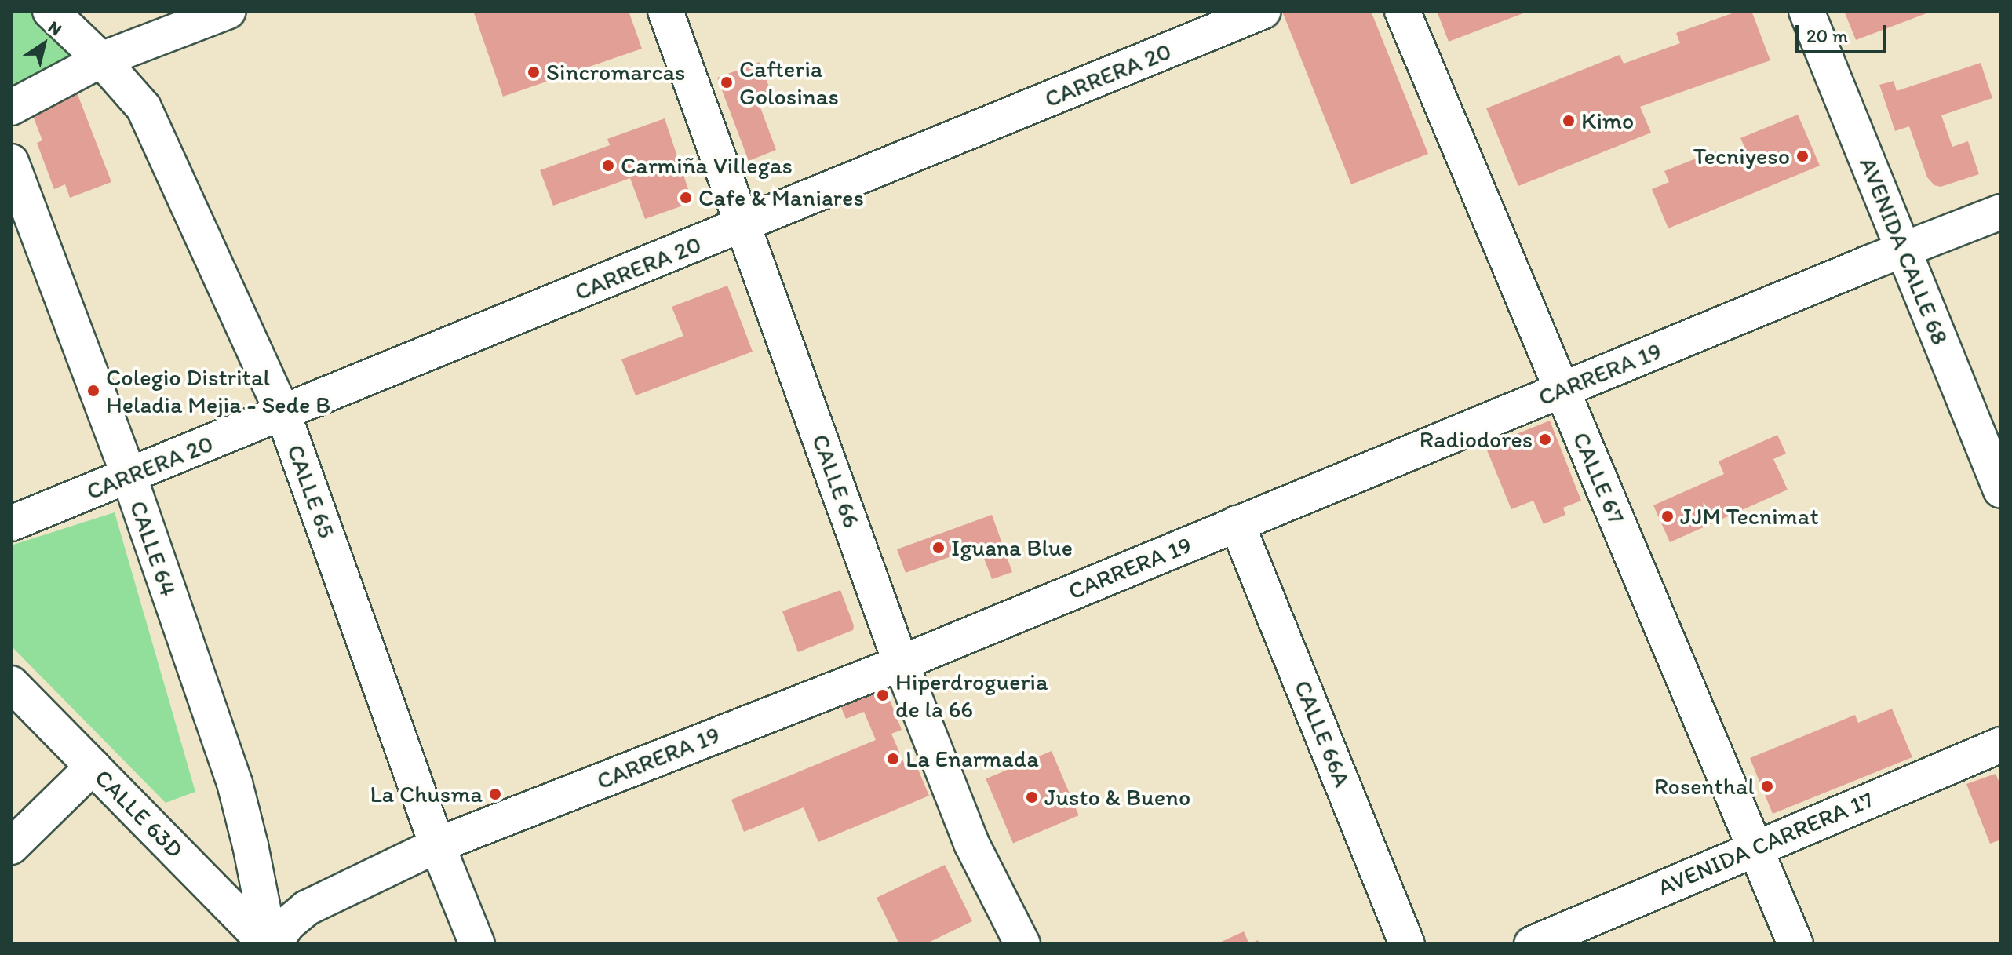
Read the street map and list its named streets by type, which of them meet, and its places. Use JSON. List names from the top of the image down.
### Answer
{
  "streets": {
    "street": [
      "CARRERA 20",
      "AVENIDA CALLE 68",
      "CARRERA 19",
      "CALLE 67",
      "CALLE 66",
      "CALLE 65",
      "CALLE 64",
      "CALLE 66A",
      "CALLE 63D",
      "AVENIDA CARRERA 17"
    ]
  },
  "crossings": [
    ["CARRERA 20", "CALLE 66"],
    ["CARRERA 20", "CALLE 65"],
    ["CARRERA 20", "CALLE 64"],
    ["AVENIDA CALLE 68", "CARRERA 19"],
    ["CARRERA 19", "CALLE 67"],
    ["CARRERA 19", "CALLE 66"],
    ["CARRERA 19", "CALLE 65"],
    ["CARRERA 19", "CALLE 64"],
    ["CARRERA 19", "CALLE 66A"],
    ["CARRERA 19", "CALLE 63D"],
    ["CALLE 67", "AVENIDA CARRERA 17"],
    ["CALLE 64", "CALLE 63D"]
  ],
  "places": [
    "Sincromarcas",
    "Cafteria Golosinas",
    "Kimo",
    "Tecniyeso",
    "Carmiña Villegas",
    "Cafe & Maniares",
    "Colegio Distrital Heladia Mejia - Sede B",
    "Radiodores",
    "JJM Tecnimat",
    "Iguana Blue",
    "Hiperdrogueria de la 66",
    "La Enarmada",
    "Rosenthal",
    "La Chusma",
    "Justo & Bueno"
  ],
  "scale_bar": "20 m",
  "north": "top right"
}
